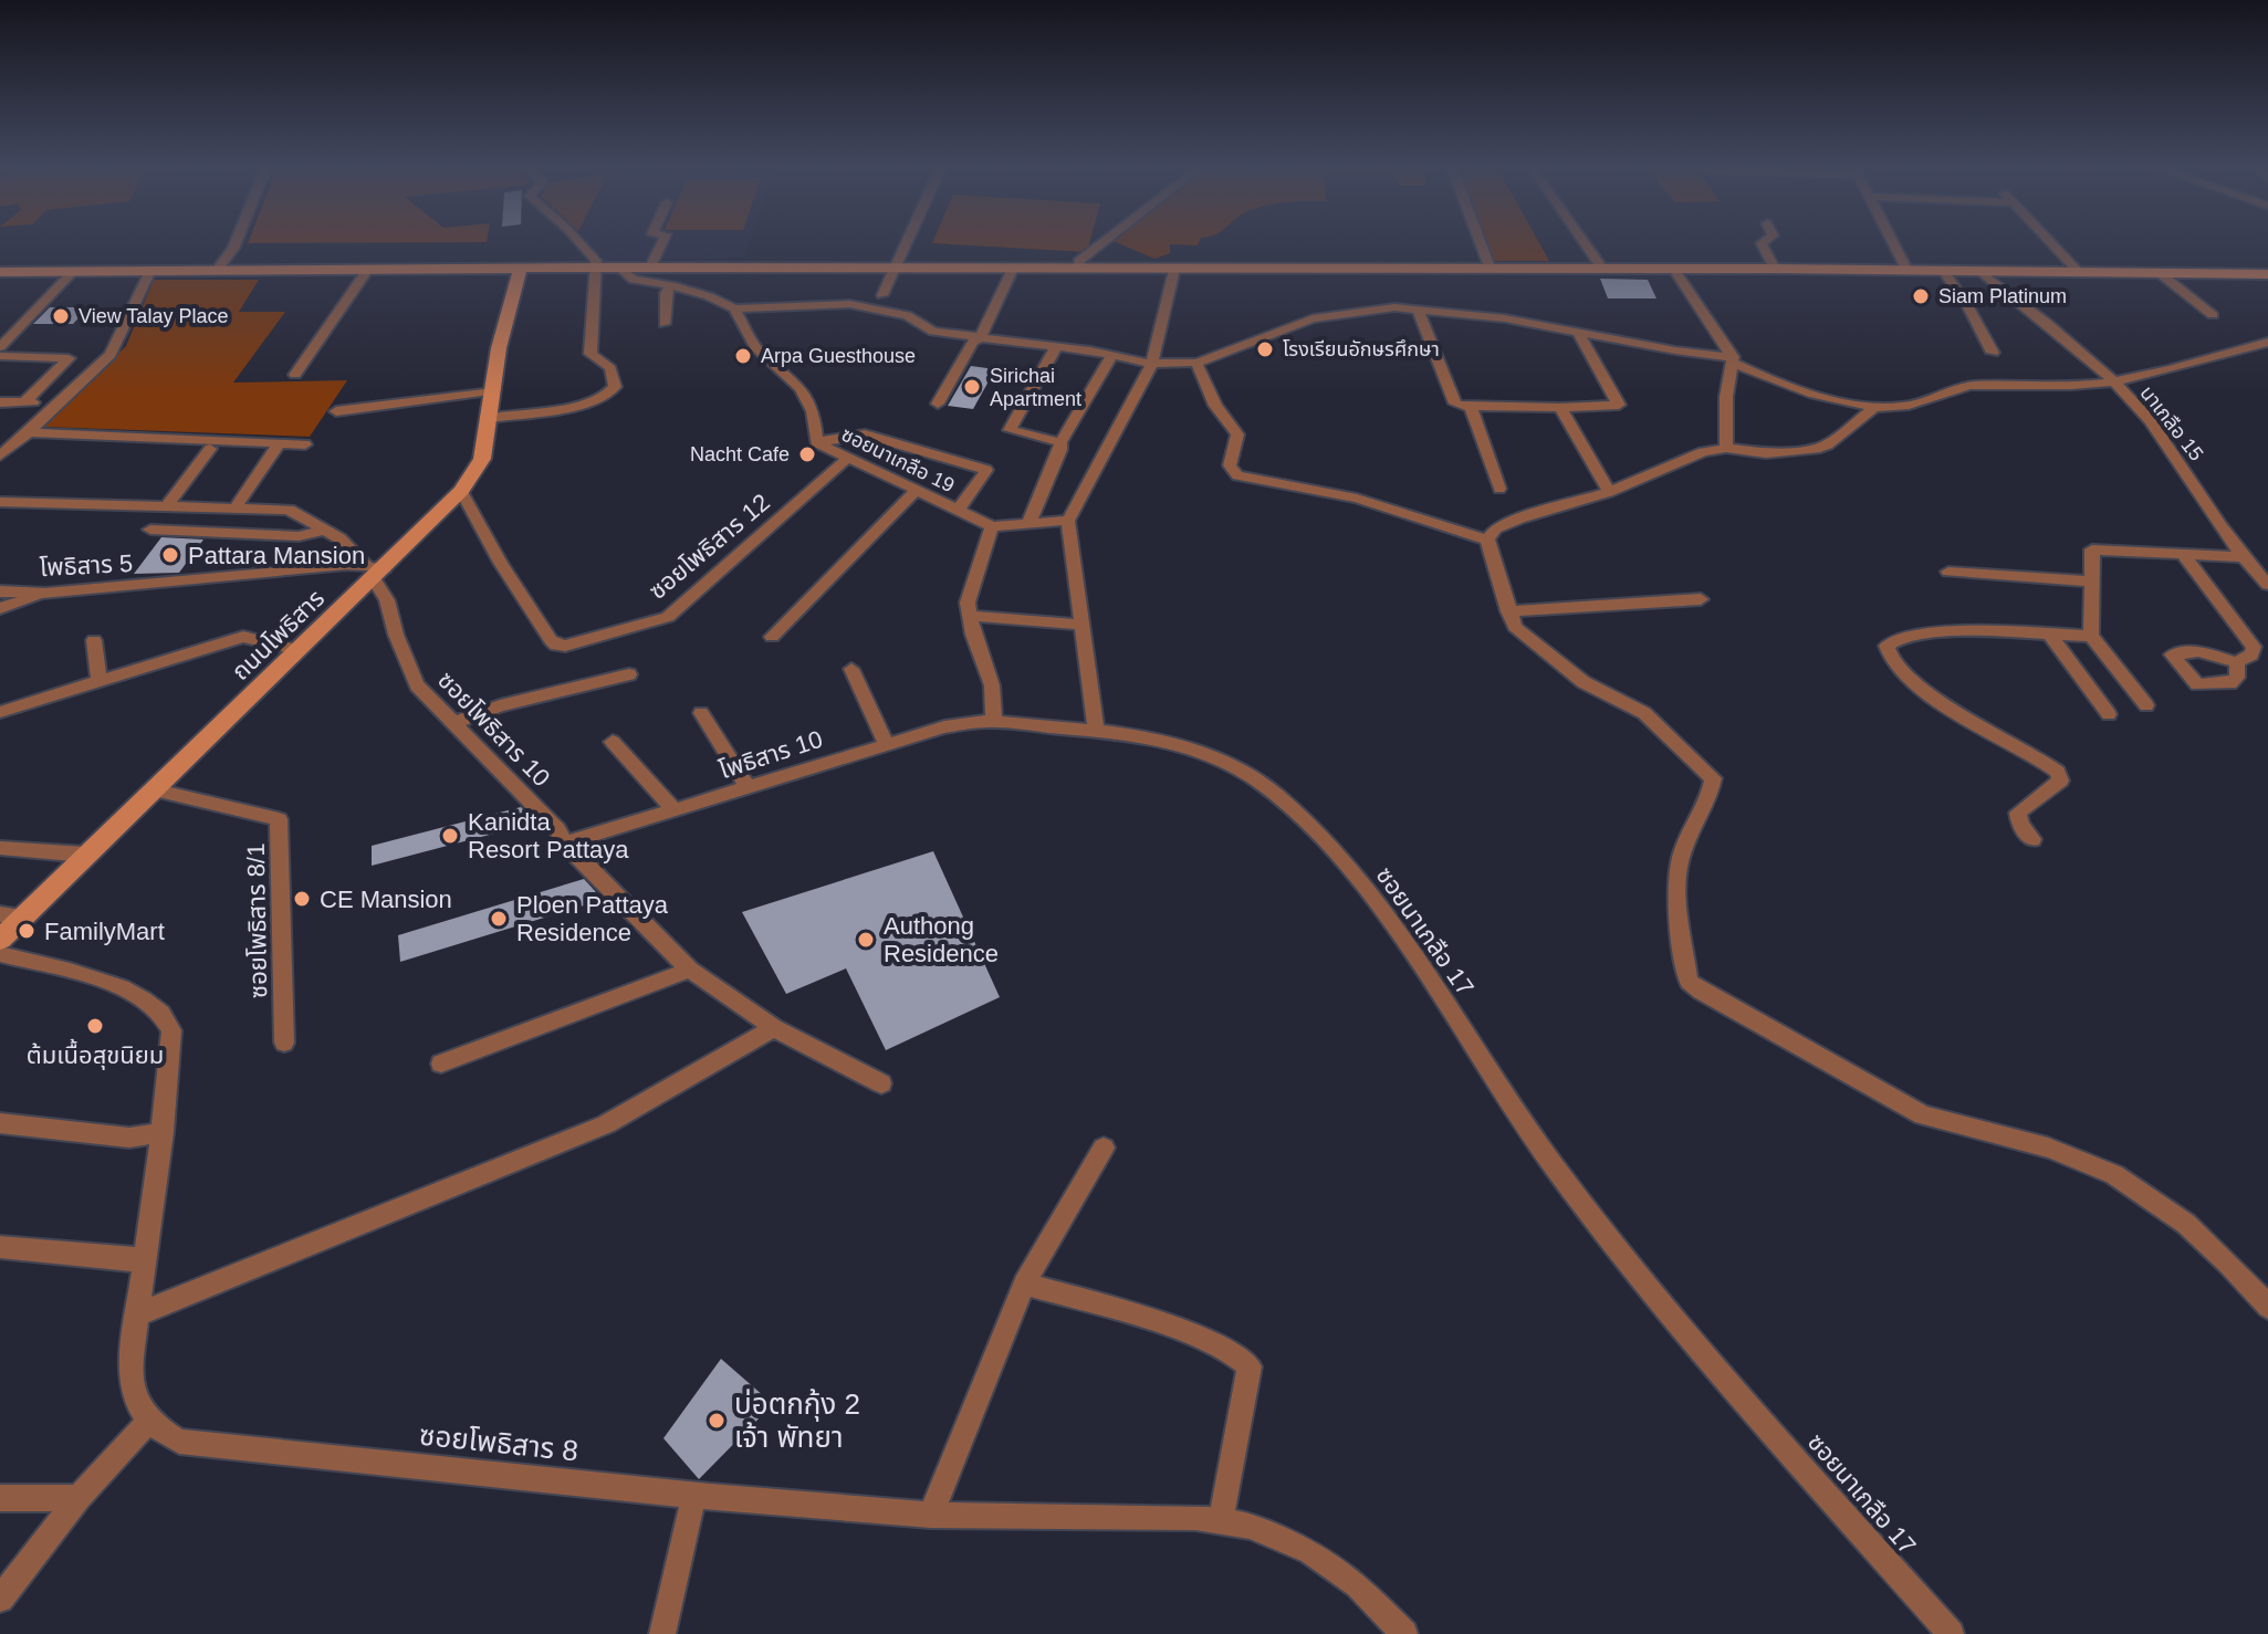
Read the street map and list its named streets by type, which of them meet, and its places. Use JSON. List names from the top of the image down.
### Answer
{
  "streets": {
    "street": [
      "นาเกลือ 15",
      "ซอยนาเกลือ 19",
      "ซอยโพธิสาร 12",
      "โพธิสาร 5",
      "ถนนโพธิสาร",
      "ซอยโพธิสาร 10",
      "โพธิสาร 10",
      "ซอยโพธิสาร 8/1",
      "ซอยนาเกลือ 17",
      "ซอยโพธิสาร 8"
    ]
  },
  "crossings": [
    ["ซอยนาเกลือ 19", "ซอยโพธิสาร 12"],
    ["ซอยโพธิสาร 12", "ถนนโพธิสาร"],
    ["โพธิสาร 5", "ถนนโพธิสาร"],
    ["โพธิสาร 5", "ซอยโพธิสาร 10"],
    ["ถนนโพธิสาร", "ซอยโพธิสาร 10"],
    ["ถนนโพธิสาร", "ซอยโพธิสาร 8/1"],
    ["ซอยโพธิสาร 10", "โพธิสาร 10"],
    ["โพธิสาร 10", "ซอยนาเกลือ 17"]
  ],
  "places": [
    "Siam Platinum",
    "View Talay Place",
    "โรงเรียนอักษรศึกษา",
    "Arpa Guesthouse",
    "Sirichai Apartment",
    "Nacht Cafe",
    "Pattara Mansion",
    "Kanidta Resort Pattaya",
    "CE Mansion",
    "Ploen Pattaya Residence",
    "FamilyMart",
    "Authong Residence",
    "ต้มเนื้อสุขนิยม",
    "บ่อตกกุ้ง 2 เจ้า พัทยา"
  ]
}
